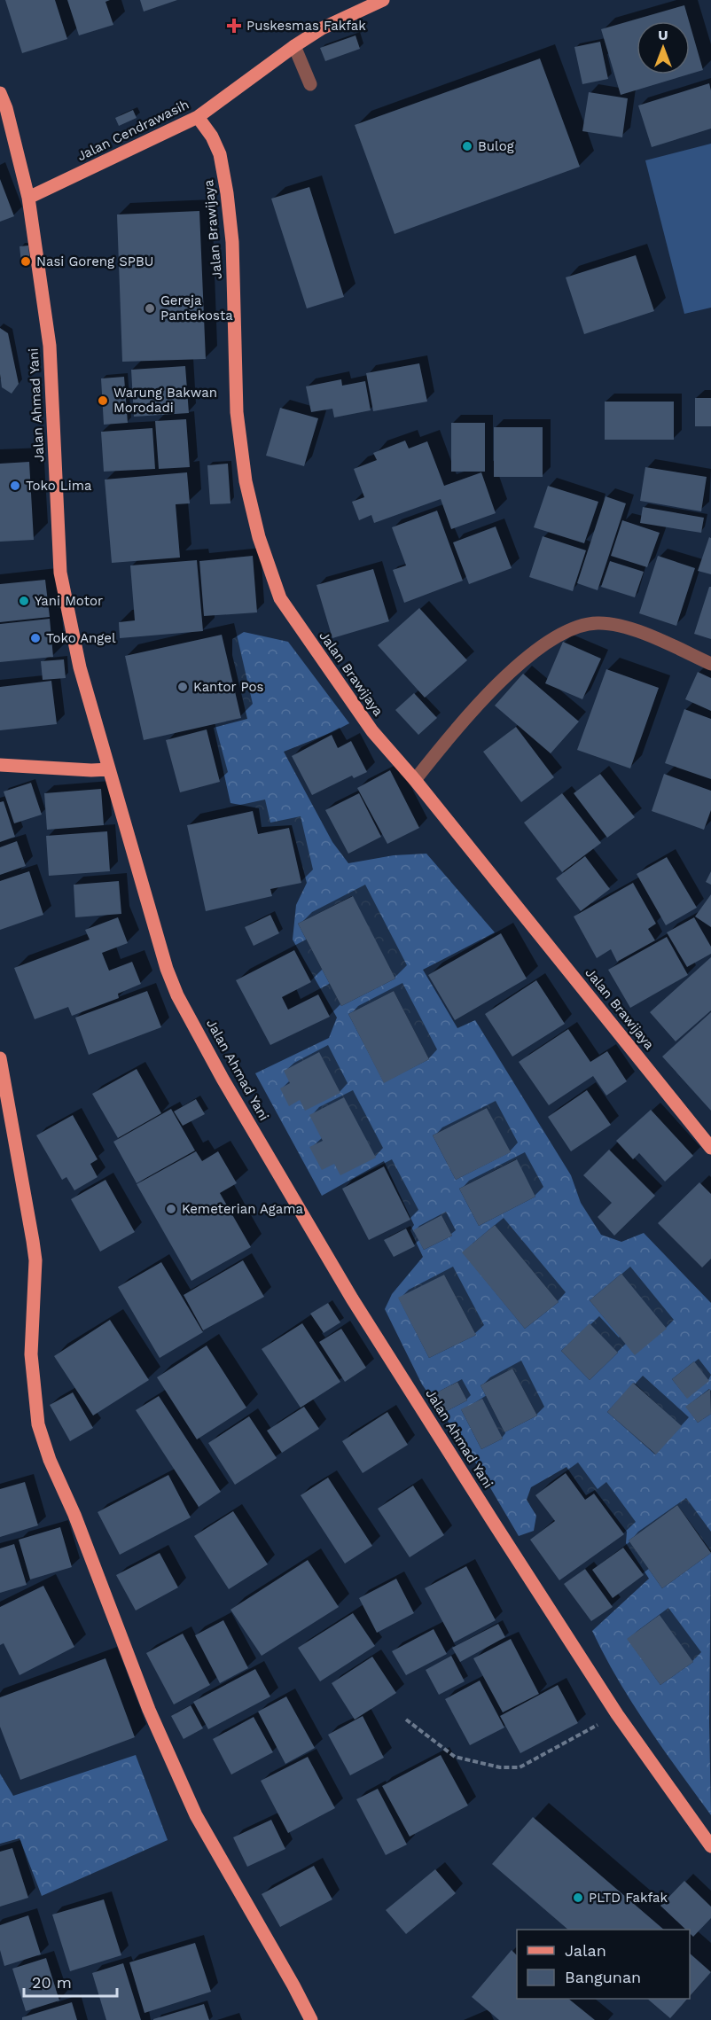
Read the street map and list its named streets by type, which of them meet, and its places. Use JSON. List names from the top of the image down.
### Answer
{
  "streets": {
    "main road": ["Jalan Cendrawasih", "Jalan Brawijaya", "Jalan Ahmad Yani"]
  },
  "crossings": [
    ["Jalan Cendrawasih", "Jalan Brawijaya"],
    ["Jalan Cendrawasih", "Jalan Ahmad Yani"]
  ],
  "places": {
    "health": ["Puskesmas Fakfak"],
    "other": [
      "Bulog",
      "Nasi Goreng SPBU",
      "Gereja Pantekosta",
      "Warung Bakwan Morodadi",
      "Toko Lima",
      "Yani Motor",
      "Toko Angel",
      "Kantor Pos",
      "Kemeterian Agama",
      "PLTD Fakfak"
    ]
  },
  "legend": ["Jalan", "Bangunan"],
  "scale_bar": "20 m",
  "north": "top"
}
